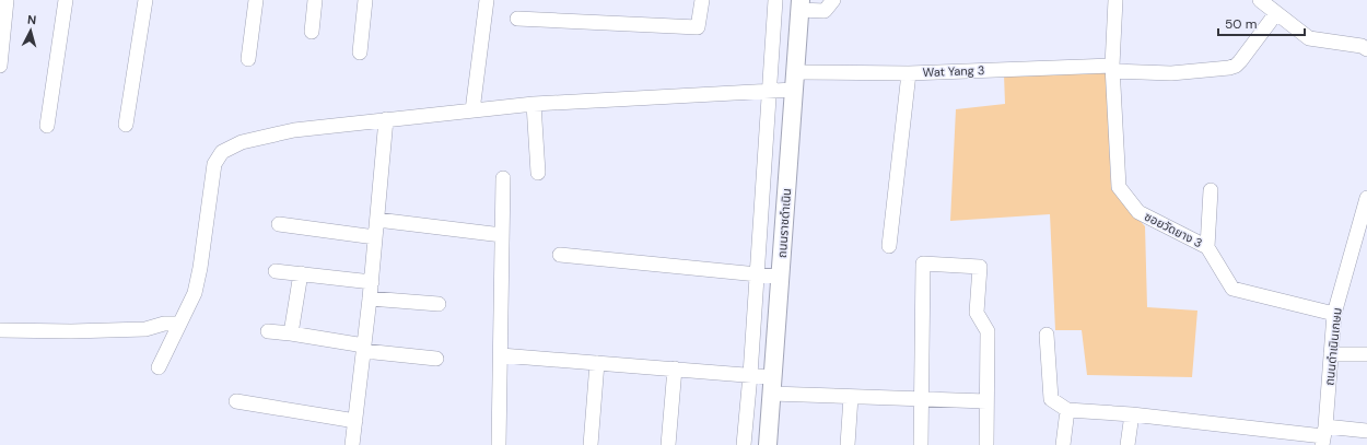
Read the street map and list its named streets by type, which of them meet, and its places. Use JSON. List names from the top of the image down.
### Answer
{
  "streets": {
    "main road": ["ถนนราชดำเนิน"],
    "street": ["Wat Yang 3", "ซอยวัดยาง 3", "ถนนดำเนินเกษม"]
  },
  "crossings": [
    ["Wat Yang 3", "ถนนราชดำเนิน"],
    ["Wat Yang 3", "ซอยวัดยาง 3"],
    ["ซอยวัดยาง 3", "ถนนดำเนินเกษม"]
  ],
  "scale_bar": "50 m",
  "north": "top"
}
